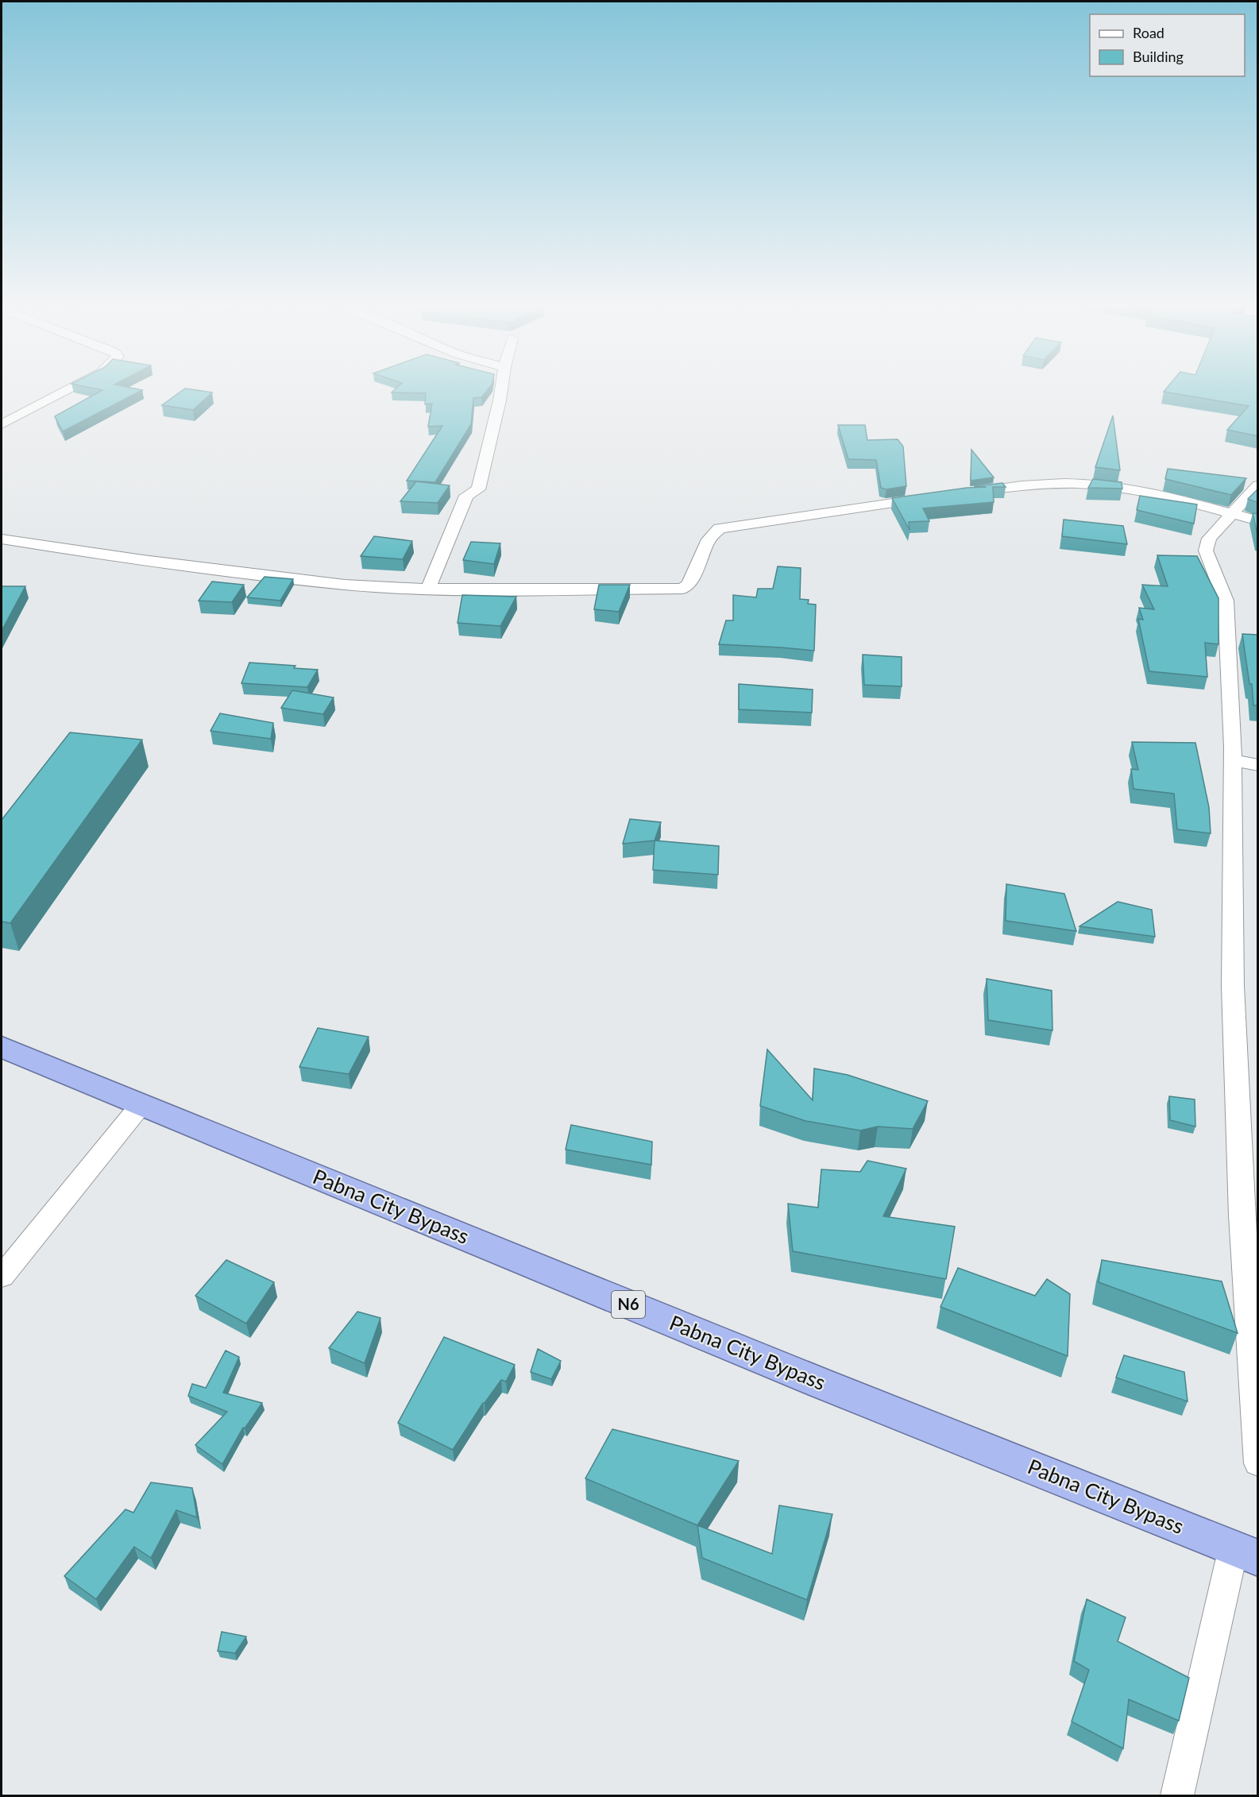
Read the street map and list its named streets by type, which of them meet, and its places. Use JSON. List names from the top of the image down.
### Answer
{
  "streets": {
    "highway": ["Pabna City Bypass", "N6"]
  },
  "legend": ["Road", "Building"]
}
